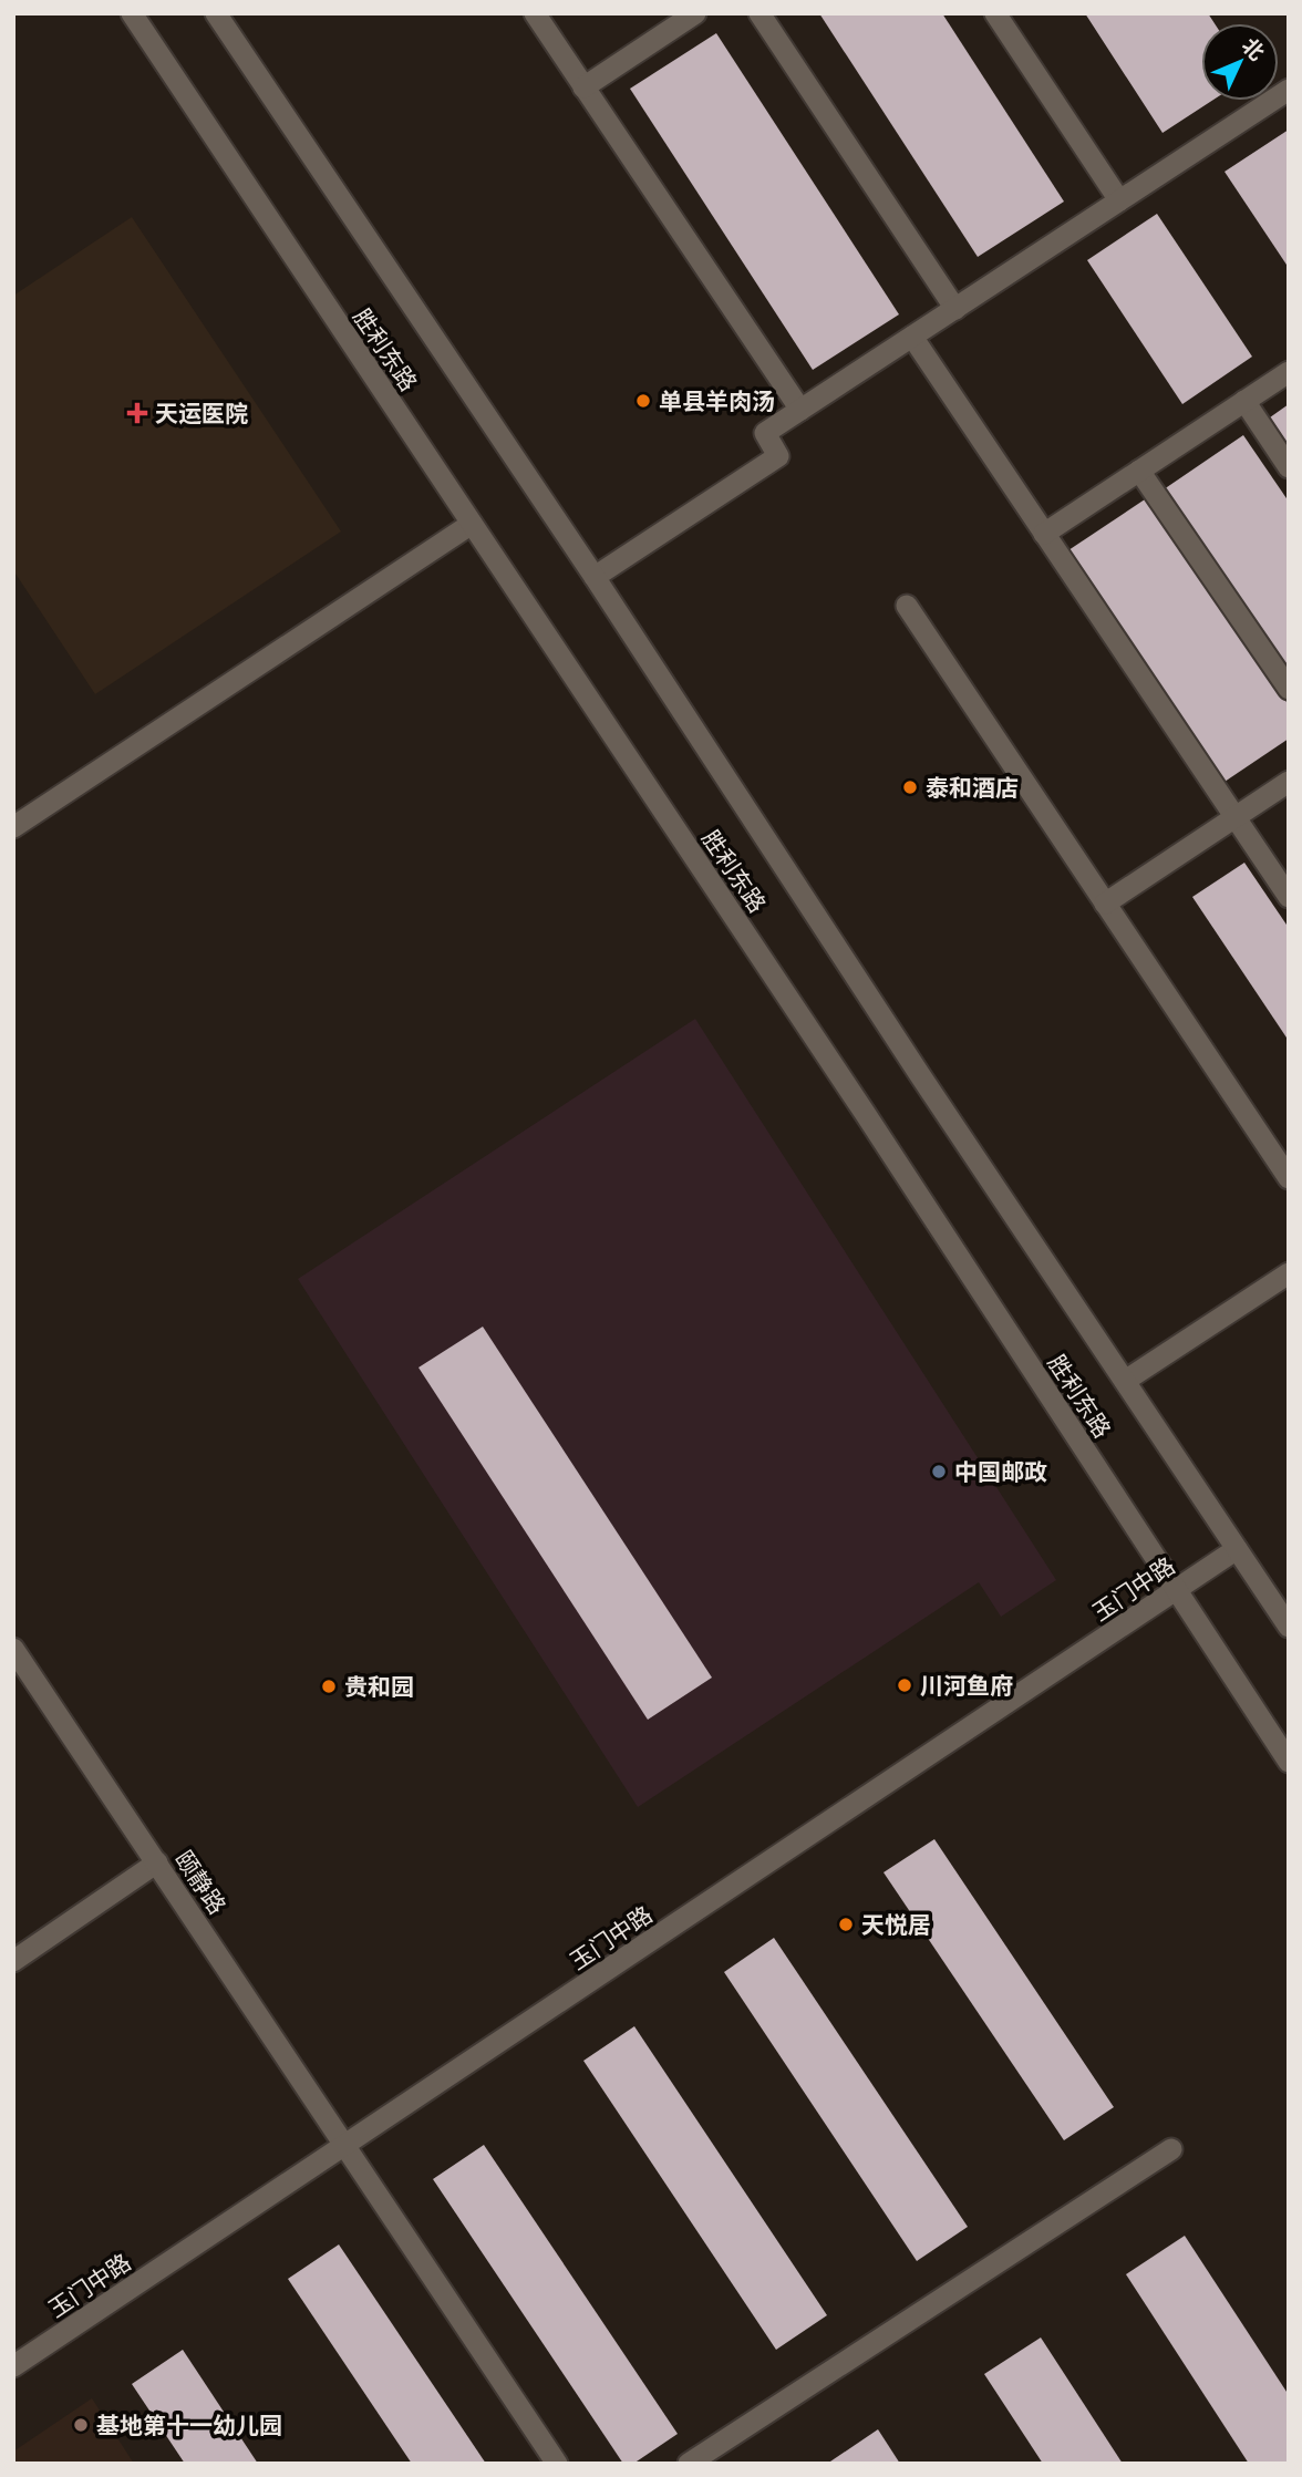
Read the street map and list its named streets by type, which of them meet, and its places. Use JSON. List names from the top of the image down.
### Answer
{
  "streets": {
    "street": ["胜利东路", "玉门中路", "颐静路"]
  },
  "crossings": [
    ["胜利东路", "玉门中路"],
    ["玉门中路", "颐静路"]
  ],
  "places": {
    "other": [
      "单县羊肉汤",
      "泰和酒店",
      "中国邮政",
      "川河鱼府",
      "贵和园",
      "天悦居",
      "基地第十一幼儿园"
    ],
    "health": ["天运医院"]
  },
  "north": "top right"
}
